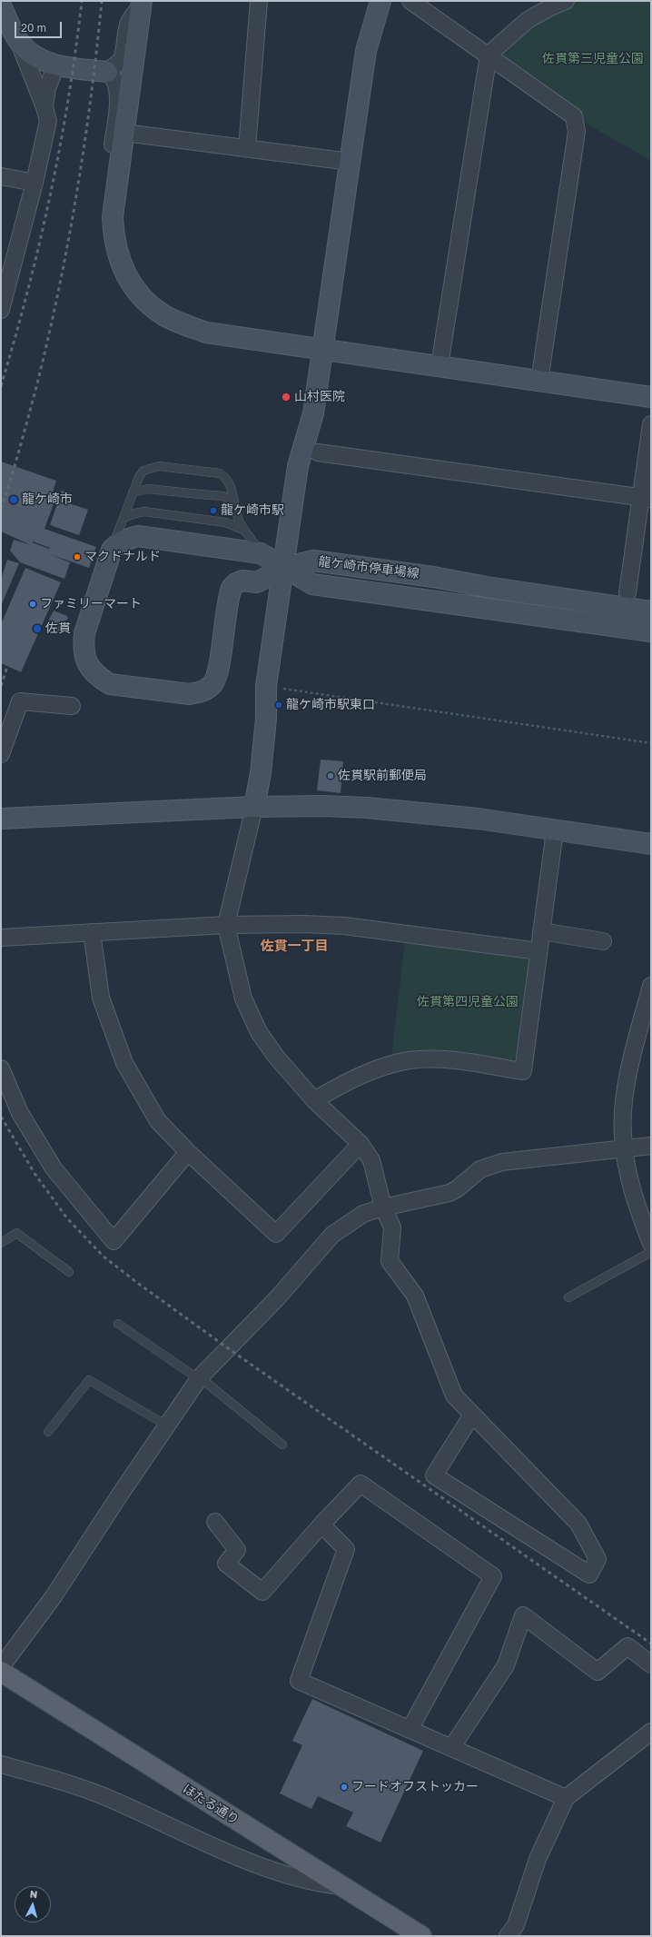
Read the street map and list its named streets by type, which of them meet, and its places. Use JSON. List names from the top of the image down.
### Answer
{
  "streets": {
    "main road": ["ほたる通り"],
    "street": ["龍ケ崎市停車場線"]
  },
  "districts": ["佐貫一丁目"],
  "parks": ["佐貫第三児童公園", "佐貫第四児童公園"],
  "places": [
    "山村医院",
    "龍ケ崎市",
    "龍ケ崎市駅",
    "マクドナルド",
    "ファミリーマート",
    "佐貫",
    "龍ケ崎市駅東口",
    "佐貫駅前郵便局",
    "フードオフストッカー"
  ],
  "scale_bar": "20 m",
  "north": "top"
}
